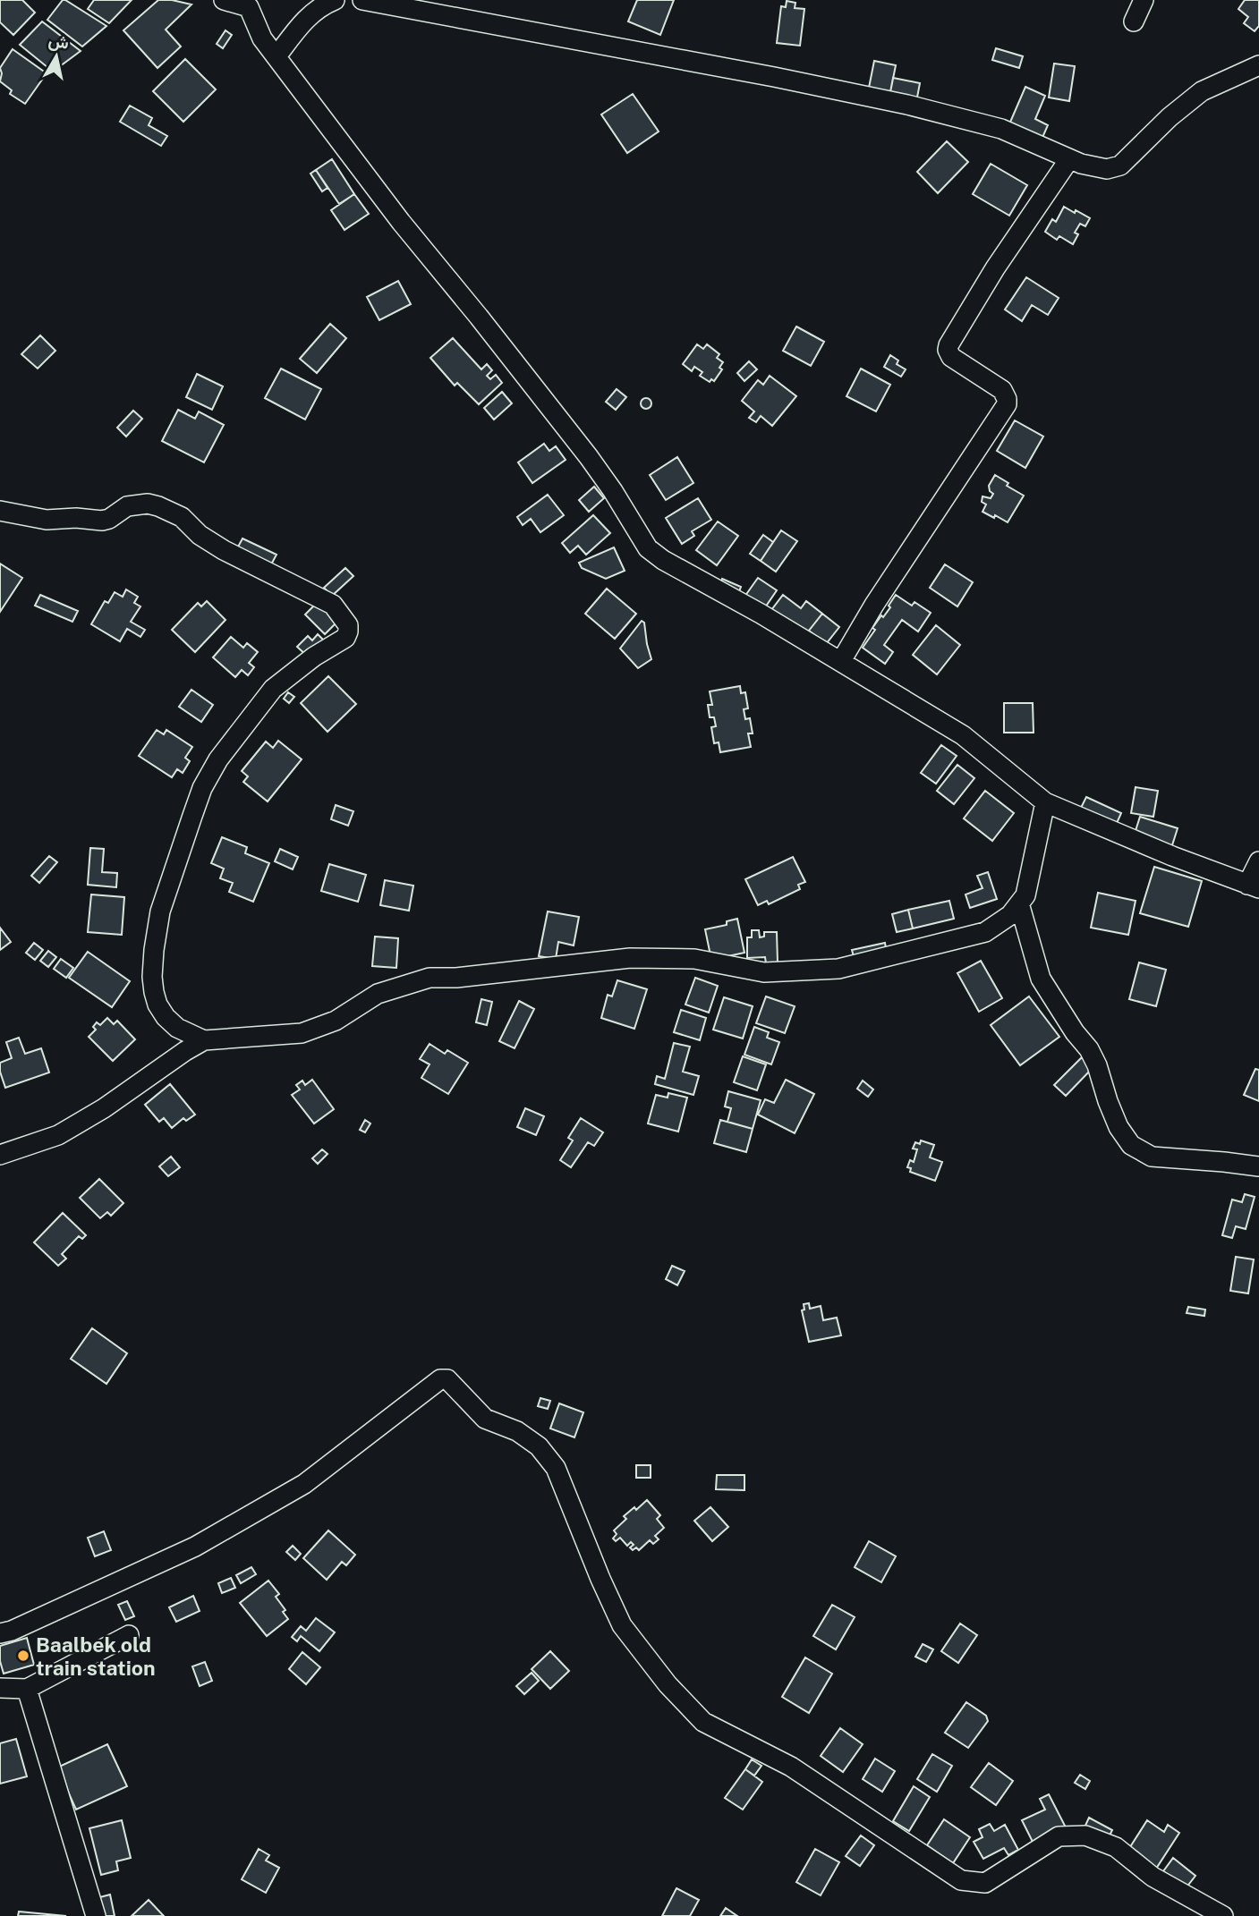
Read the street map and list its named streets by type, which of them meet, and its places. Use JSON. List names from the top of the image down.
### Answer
{
  "places": ["Baalbek old train station"],
  "north": "top"
}
